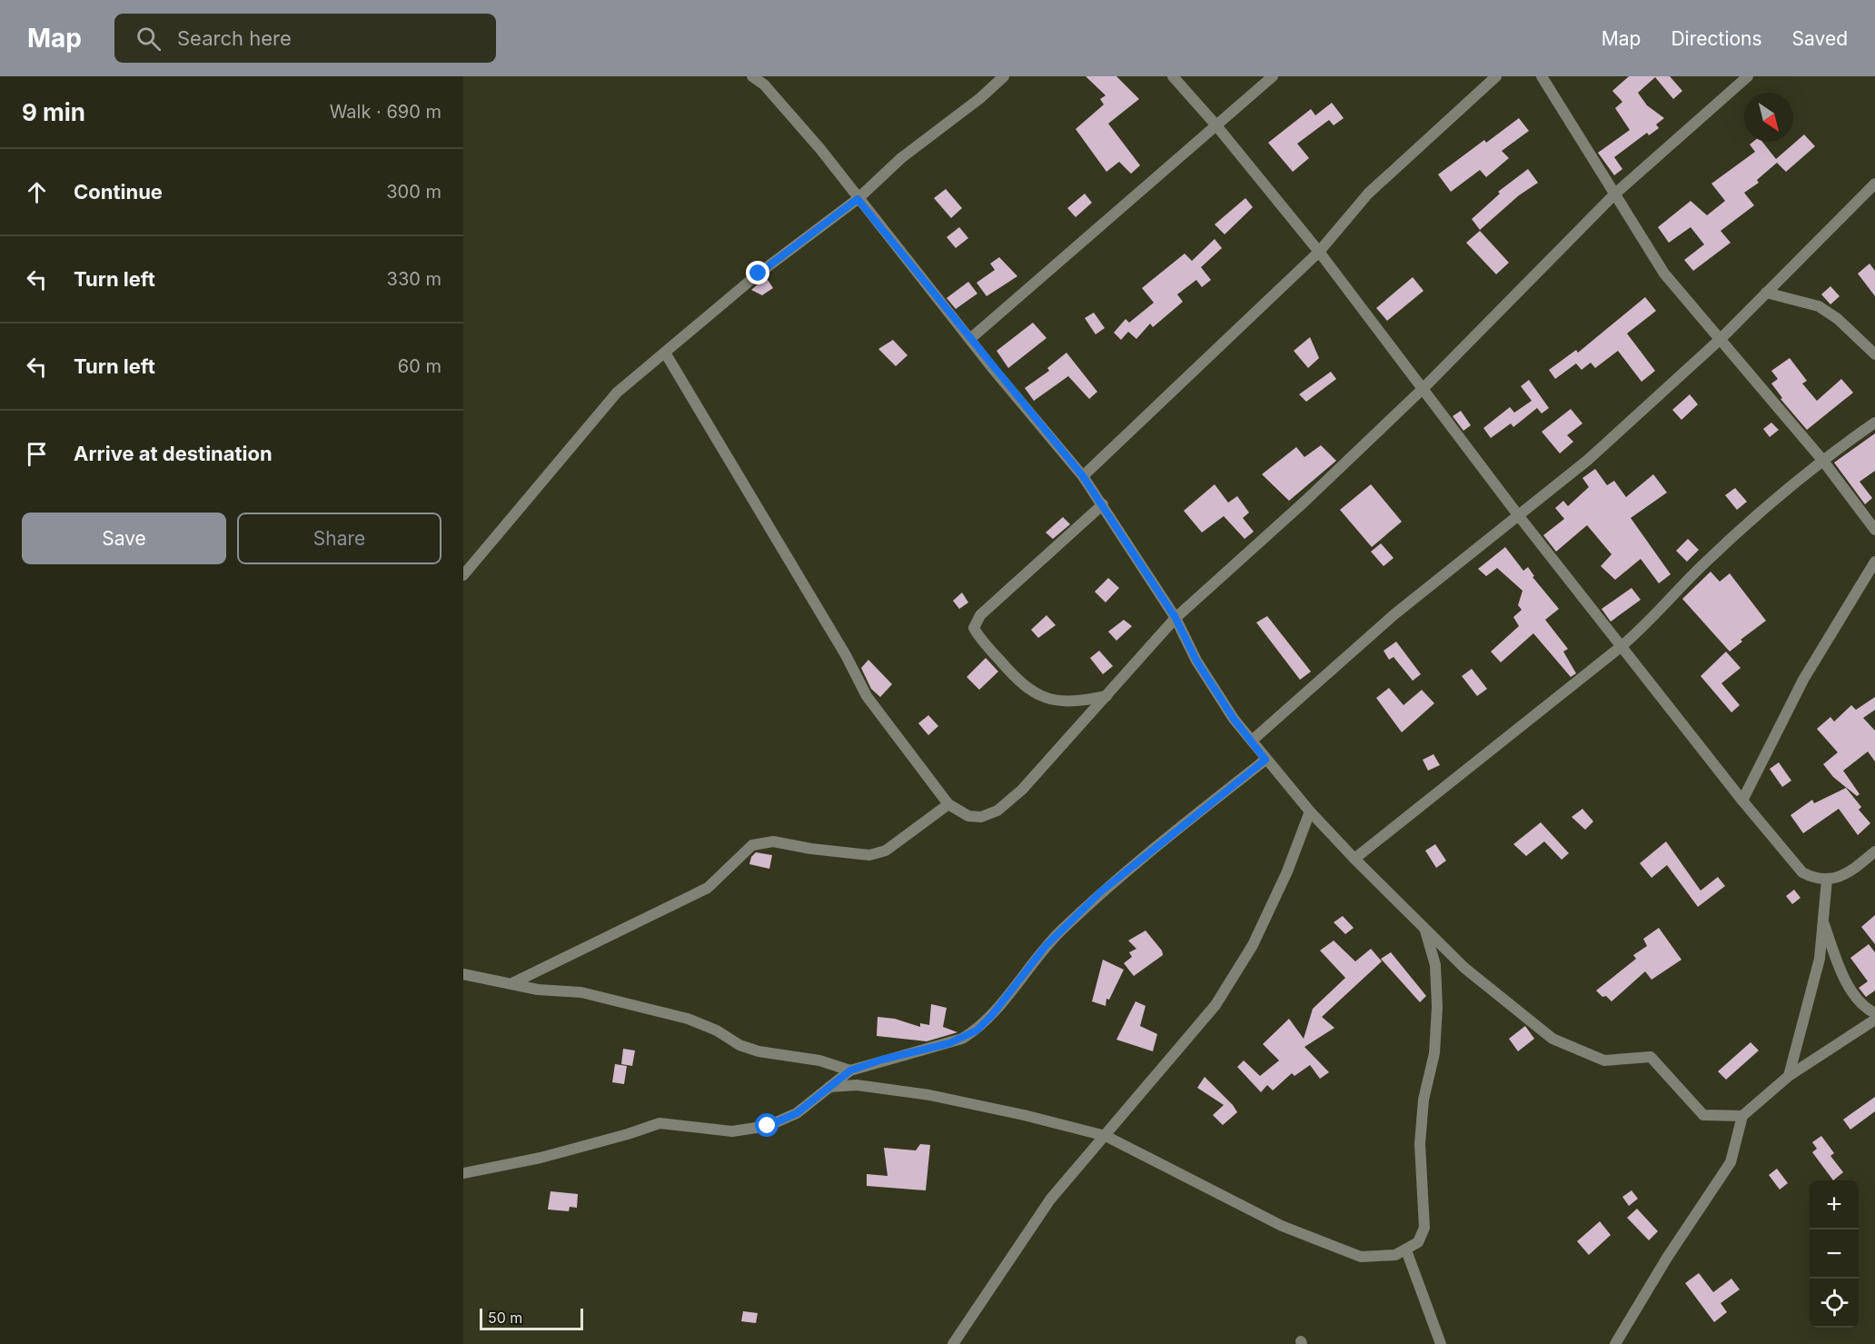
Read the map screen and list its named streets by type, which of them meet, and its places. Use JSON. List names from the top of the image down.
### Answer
{
  "scale_bar": "50 m",
  "north": "bottom right",
  "page": {
    "header": "Map",
    "search": "Search here",
    "nav": ["Map", "Directions", "Saved"],
    "heading": ["9 min", "Walk · 690 m"],
    "list": [
      ["Continue", "300 m"],
      ["Turn left", "330 m"],
      ["Turn left", "60 m"],
      "Arrive at destination"
    ],
    "buttons": ["Save", "Share"],
    "map_buttons": ["+", "−"],
    "scale": "50 m"
  }
}
